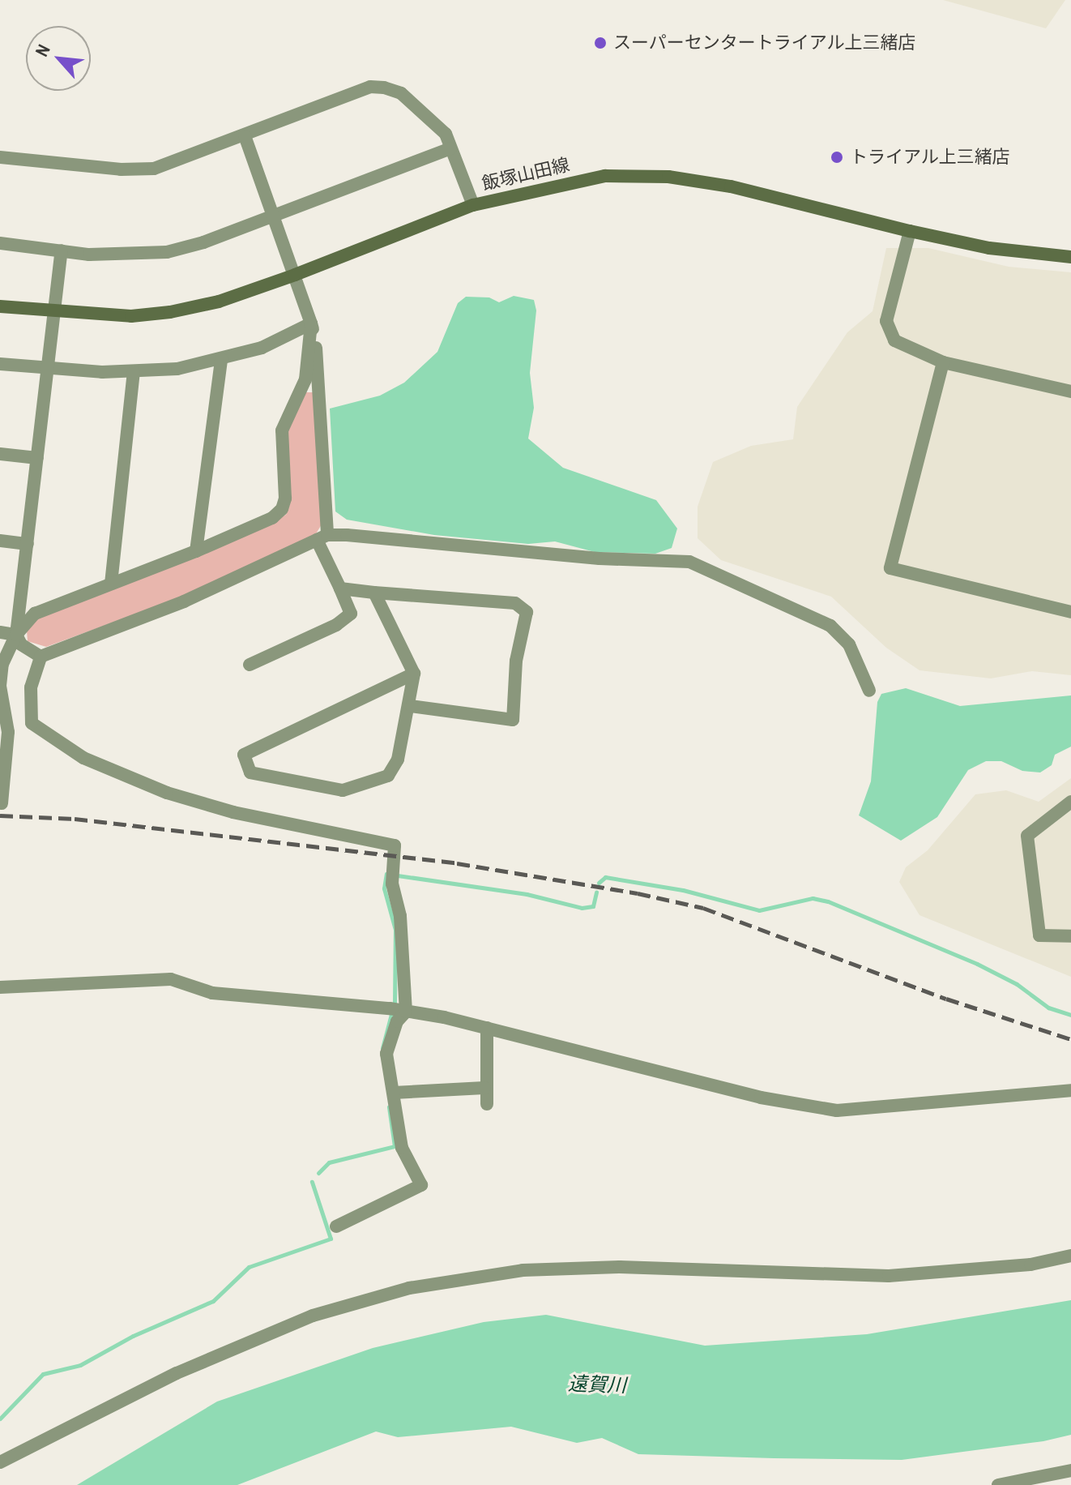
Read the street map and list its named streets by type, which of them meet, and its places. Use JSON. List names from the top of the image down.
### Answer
{
  "streets": {
    "main road": ["飯塚山田線"]
  },
  "water": ["遠賀川"],
  "places": ["スーパーセンタートライアル上三緒店", "トライアル上三緒店"],
  "north": "top left"
}
